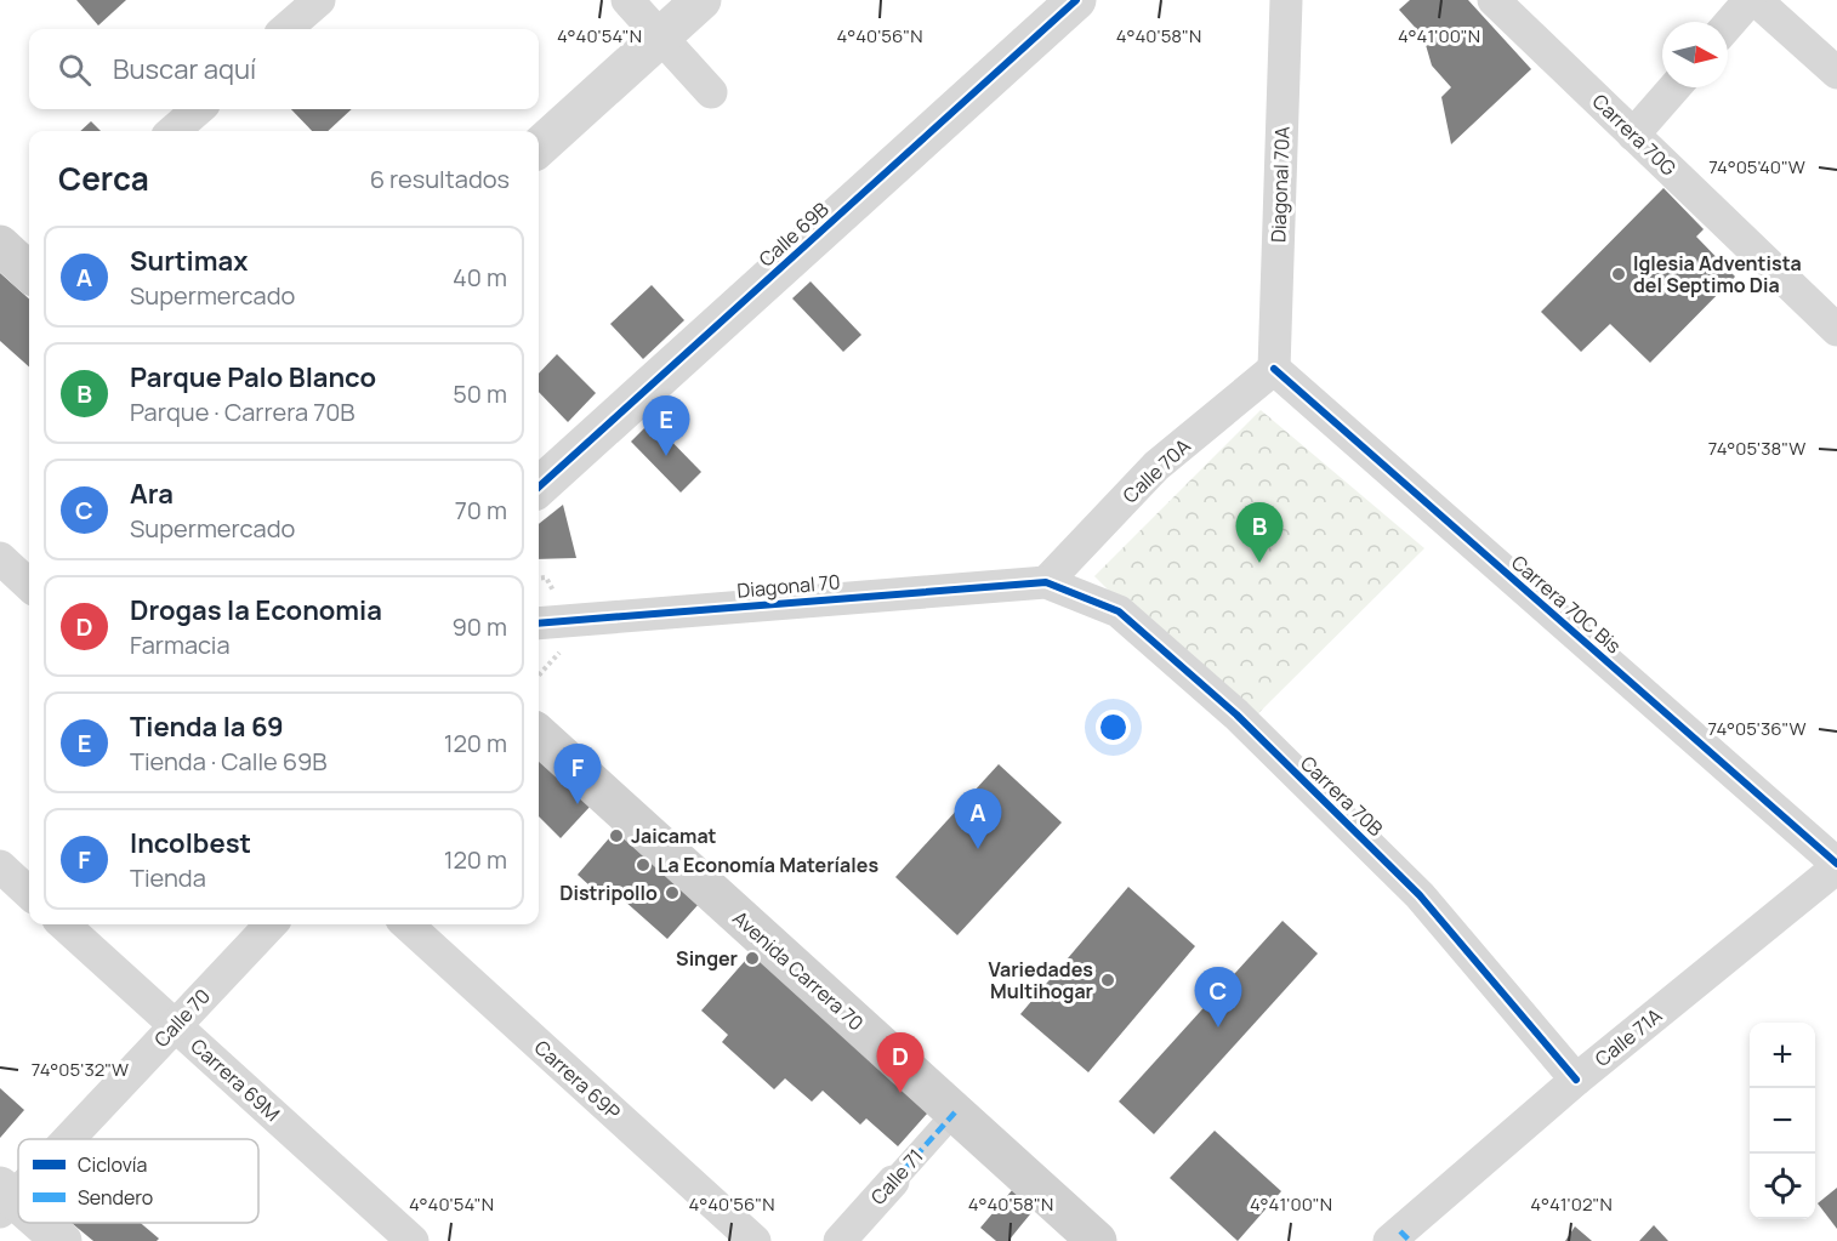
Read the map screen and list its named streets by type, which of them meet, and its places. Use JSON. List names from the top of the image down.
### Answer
{
  "streets": {
    "main road": ["Avenida Carrera 70"],
    "street": [
      "Carrera 70G",
      "Diagonal 70A",
      "Calle 69B",
      "Calle 70A",
      "Diagonal 70",
      "Carrera 70C Bis",
      "Carrera 70B",
      "Calle 70",
      "Calle 71A",
      "Carrera 69M",
      "Carrera 69P",
      "Calle 71"
    ]
  },
  "crossings": [
    ["Diagonal 70A", "Calle 70A"],
    ["Diagonal 70A", "Carrera 70C Bis"],
    ["Calle 70A", "Diagonal 70"],
    ["Calle 70A", "Carrera 70C Bis"],
    ["Calle 70A", "Carrera 70B"],
    ["Diagonal 70", "Carrera 70B"],
    ["Carrera 70C Bis", "Calle 71A"],
    ["Carrera 70B", "Calle 71A"],
    ["Avenida Carrera 70", "Calle 71"],
    ["Calle 70", "Carrera 69M"]
  ],
  "places": [
    "Iglesia Adventista del Septimo Dia",
    "Jaicamat",
    "La Economía Materíales",
    "Distripollo",
    "Singer",
    "Variedades Multihogar"
  ],
  "legend": ["Ciclovía", "Sendero"],
  "north": "right",
  "page": {
    "search": "Buscar aquí",
    "heading": ["Cerca", "6 resultados"],
    "list": [
      {
        "mark": "A",
        "name": "Surtimax",
        "note": "Supermercado",
        "value": "40 m"
      },
      {
        "mark": "B",
        "name": "Parque Palo Blanco",
        "note": "Parque · Carrera 70B",
        "value": "50 m"
      },
      {
        "mark": "C",
        "name": "Ara",
        "note": "Supermercado",
        "value": "70 m"
      },
      {
        "mark": "D",
        "name": "Drogas la Economia",
        "note": "Farmacia",
        "value": "90 m"
      },
      {
        "mark": "E",
        "name": "Tienda la 69",
        "note": "Tienda · Calle 69B",
        "value": "120 m"
      },
      {
        "mark": "F",
        "name": "Incolbest",
        "note": "Tienda",
        "value": "120 m"
      }
    ],
    "pins": [
      "E",
      "B",
      "F",
      "A",
      "C",
      "D"
    ],
    "map_buttons": ["+", "−"]
  },
  "coordinates": [
    "4°40'54\"N",
    "4°40'56\"N",
    "4°40'58\"N",
    "4°41'00\"N",
    "74°05'40\"W",
    "74°05'38\"W",
    "74°05'36\"W",
    "74°05'32\"W",
    "4°41'02\"N"
  ]
}
